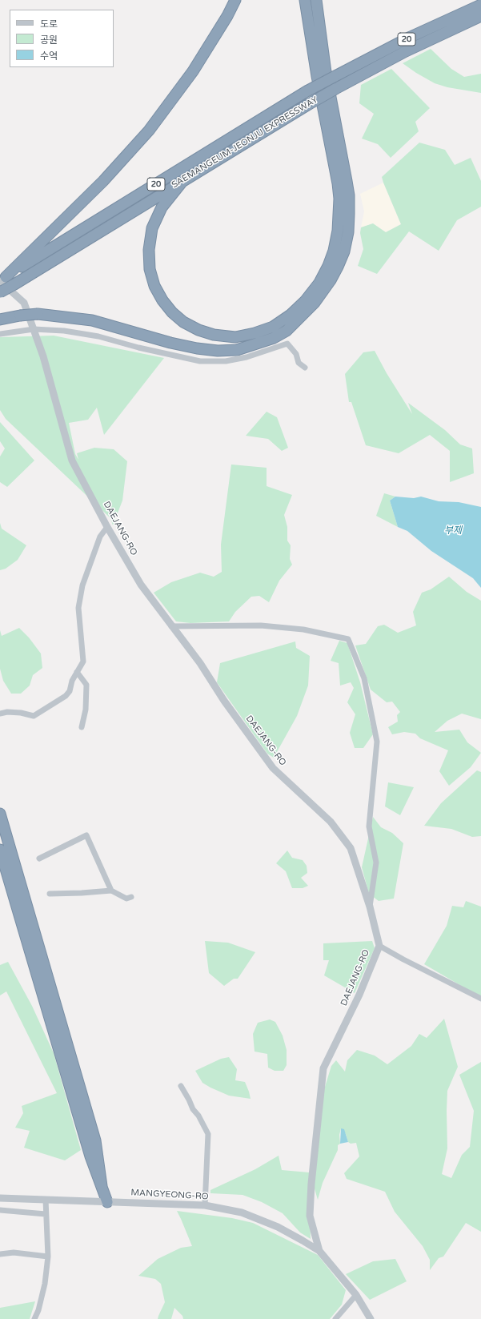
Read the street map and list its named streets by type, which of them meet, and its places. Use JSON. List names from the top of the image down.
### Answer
{
  "streets": {
    "highway": ["20", "SAEMANGEUM-JEONJU EXPRESSWAY"],
    "street": ["DAEJANG-RO", "MANGYEONG-RO"]
  },
  "crossings": [
    ["SAEMANGEUM-JEONJU EXPRESSWAY", "DAEJANG-RO"],
    ["DAEJANG-RO", "MANGYEONG-RO"]
  ],
  "water": ["부제"],
  "legend": ["도로", "공원", "수역"]
}
